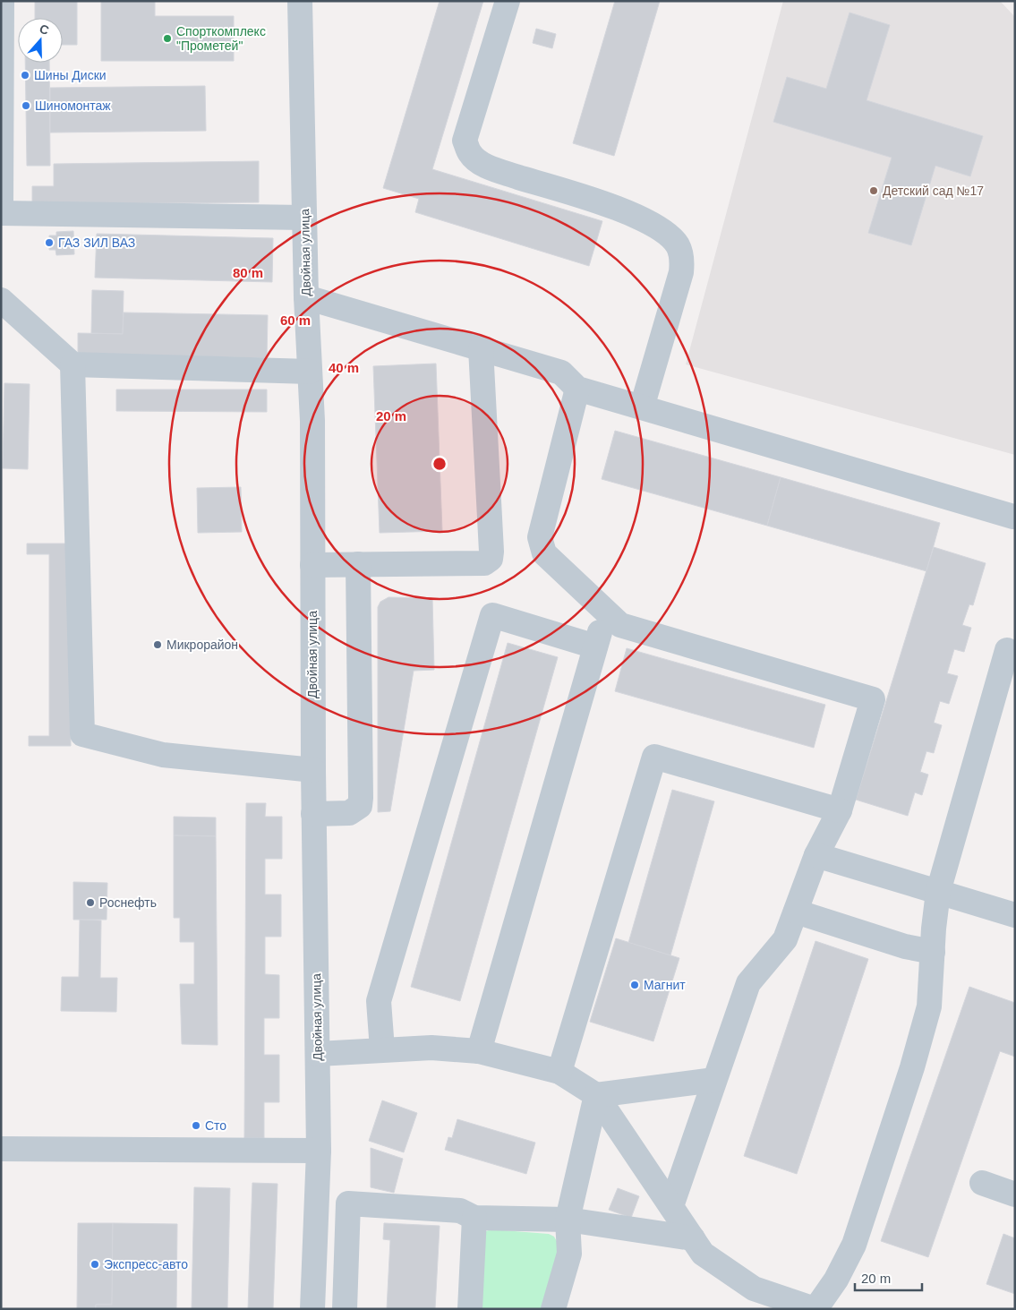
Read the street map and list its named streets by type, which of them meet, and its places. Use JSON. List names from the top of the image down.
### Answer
{
  "streets": {
    "street": ["Двойная улица"]
  },
  "places": [
    "Спорткомплекс \"Прометей\"",
    "Шины Диски",
    "Шиномонтаж",
    "Детский сад №17",
    "ГАЗ ЗИЛ ВАЗ",
    "Микрорайон",
    "Роснефть",
    "Магнит",
    "Сто",
    "Экспресс-авто"
  ],
  "scale_bar": "20 m",
  "north": "top",
  "rings": [
    "80 m",
    "60 m",
    "40 m",
    "20 m"
  ]
}
